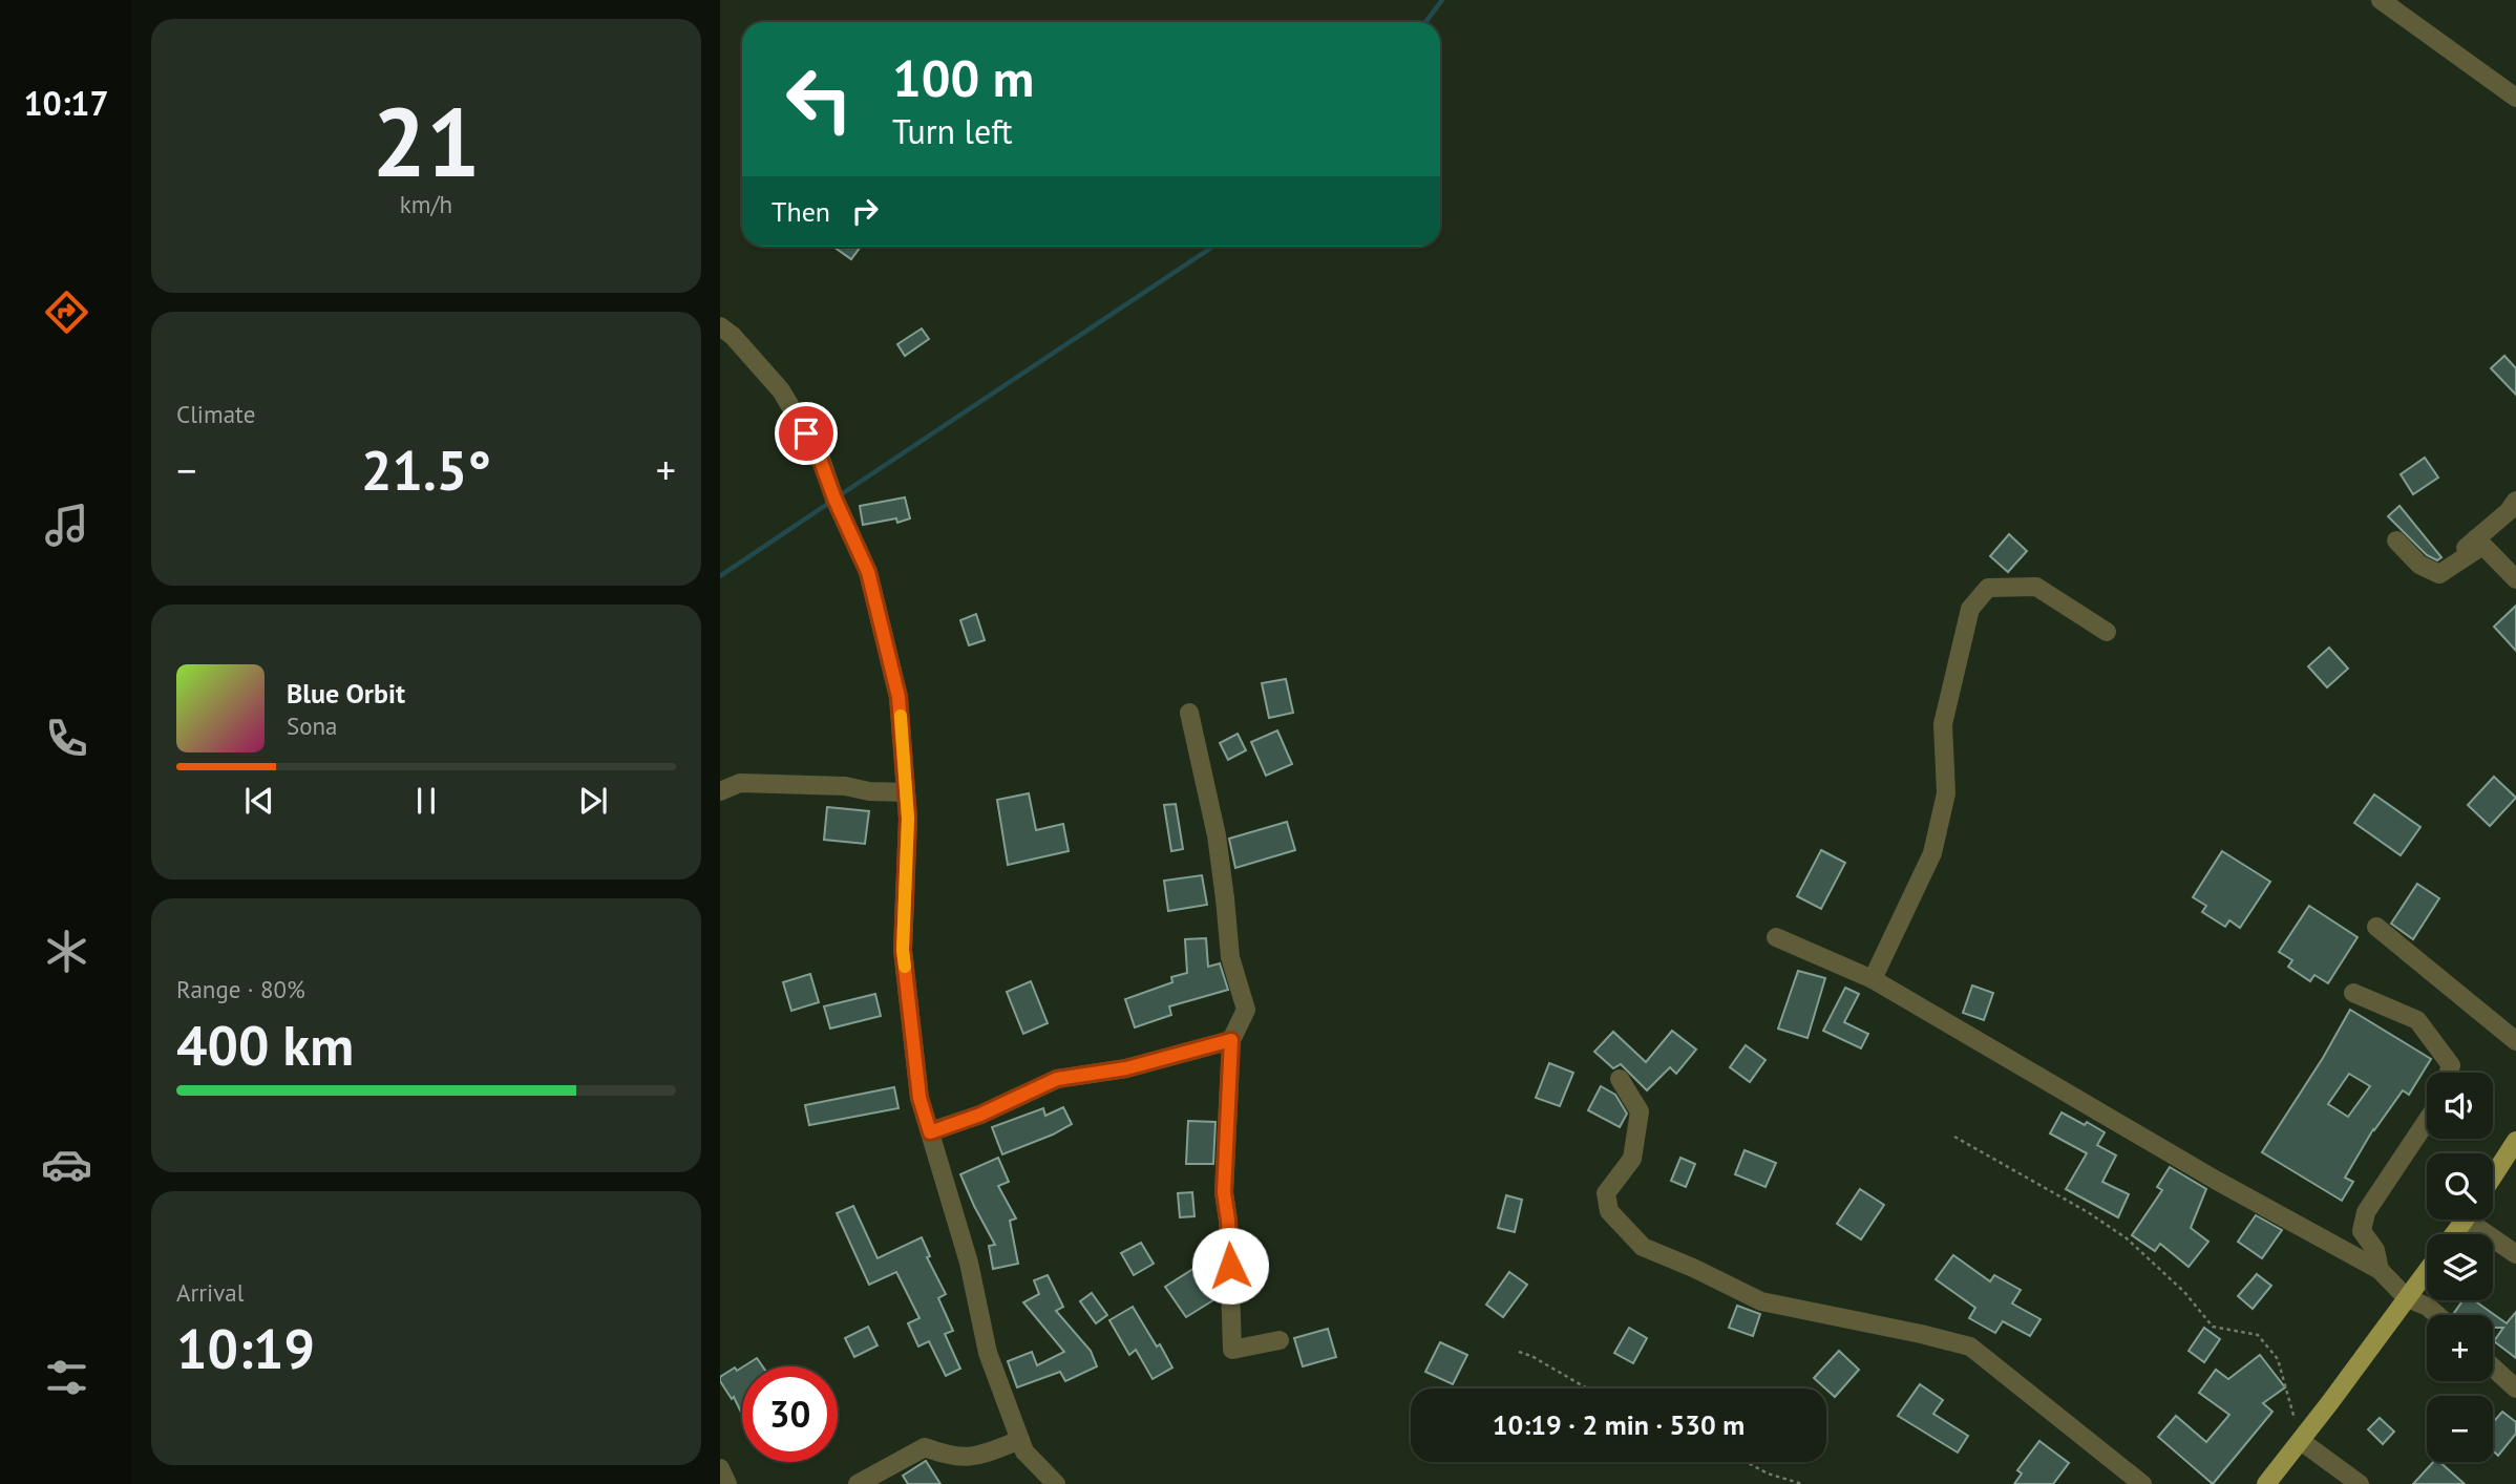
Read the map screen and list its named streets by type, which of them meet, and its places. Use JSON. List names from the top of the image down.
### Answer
{
  "page": {
    "tabs": "10:17",
    "tile": [
      ["21", "km/h"],
      "Climate",
      ["Range · 80%", "400 km"],
      ["Arrival", "10:19"]
    ],
    "turn": ["100 m", "Turn left"],
    "then": "Then",
    "heat": ["−", "21.5°", "+"],
    "song": ["Blue Orbit", "Sona"],
    "map_buttons": ["+", "−"],
    "limit": "30",
    "trip": "10:19 · 2 min · 530 m"
  }
}
